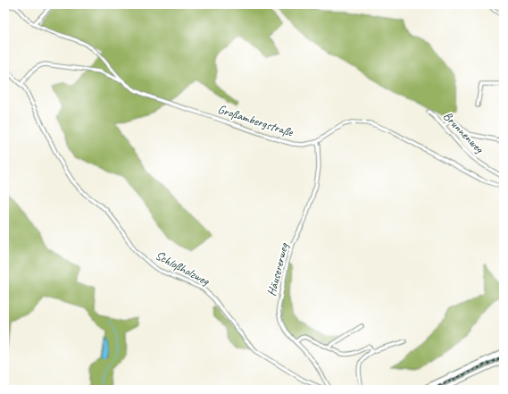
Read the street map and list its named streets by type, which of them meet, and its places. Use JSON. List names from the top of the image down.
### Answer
{
  "streets": {
    "street": [
      "Großambergstraße",
      "Brunnenweg",
      "Schloßholzweg",
      "Häusererweg"
    ]
  },
  "crossings": [
    ["Großambergstraße", "Häusererweg"]
  ]
}
